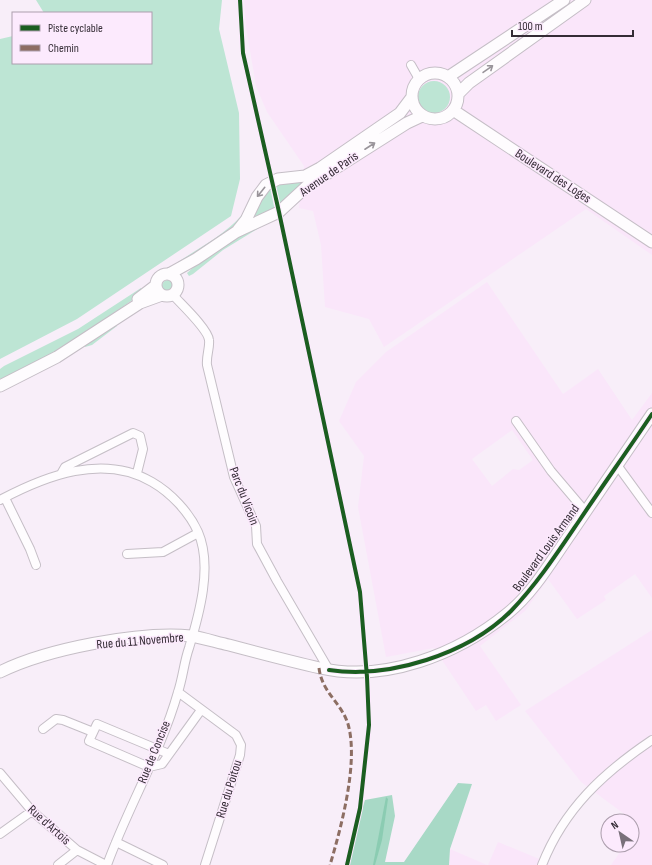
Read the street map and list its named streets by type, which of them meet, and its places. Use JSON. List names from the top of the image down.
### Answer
{
  "streets": {
    "main road": [
      "Avenue de Paris",
      "Boulevard des Loges",
      "Boulevard Louis Armand",
      "Rue du 11 Novembre"
    ],
    "street": [
      "Parc du Vicoin",
      "Rue de Concise",
      "Rue du Poitou",
      "Rue d'Artois"
    ]
  },
  "crossings": [
    ["Avenue de Paris", "Boulevard des Loges"],
    ["Avenue de Paris", "Parc du Vicoin"],
    ["Parc du Vicoin", "Boulevard Louis Armand"],
    ["Parc du Vicoin", "Rue du 11 Novembre"],
    ["Boulevard Louis Armand", "Rue du 11 Novembre"],
    ["Rue du 11 Novembre", "Rue de Concise"],
    ["Rue de Concise", "Rue du Poitou"],
    ["Rue de Concise", "Rue d'Artois"]
  ],
  "legend": ["Piste cyclable", "Chemin"],
  "scale_bar": "100 m",
  "north": "top left"
}
